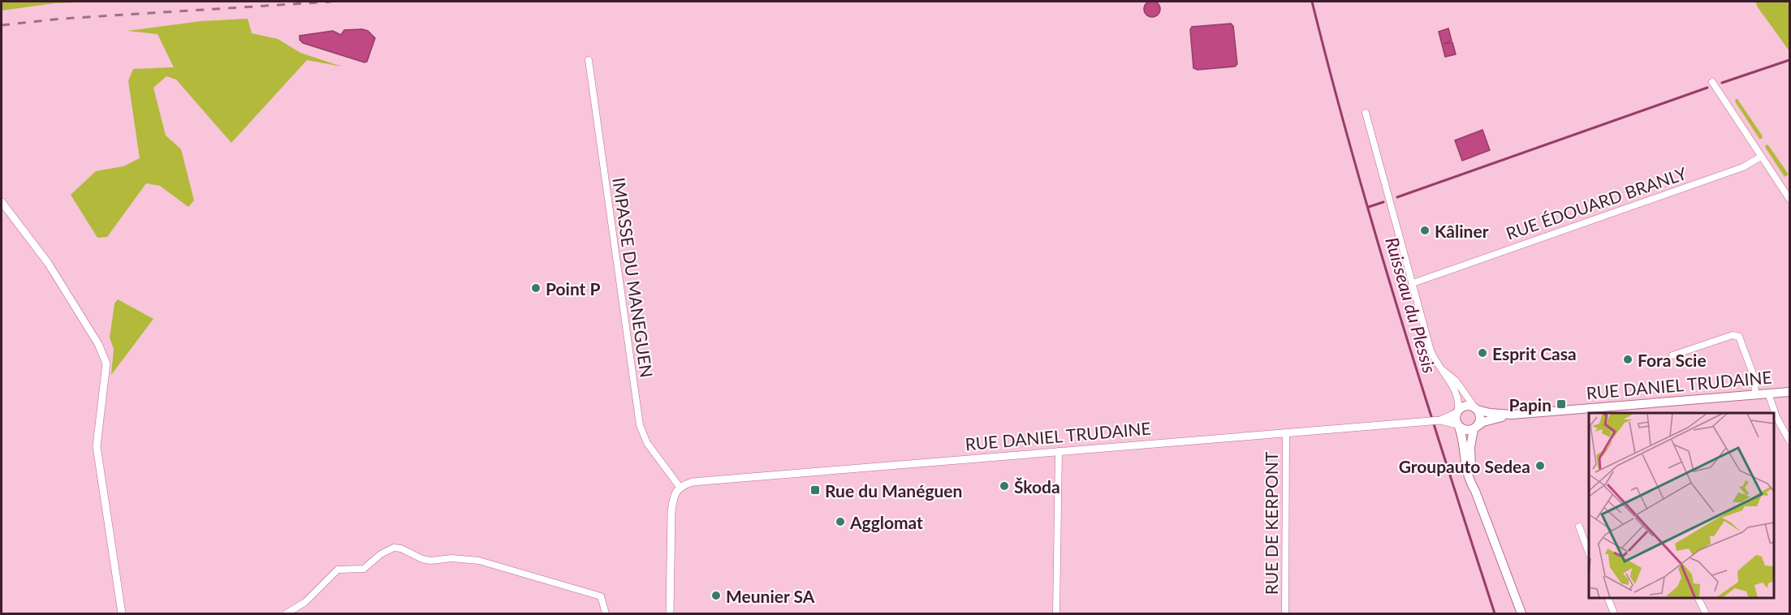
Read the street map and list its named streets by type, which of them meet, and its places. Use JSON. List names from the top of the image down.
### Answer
{
  "streets": {
    "main road": ["RUE DANIEL TRUDAINE"],
    "street": ["RUE ÉDOUARD BRANLY", "IMPASSE DU MANEGUEN", "RUE DE KERPONT"]
  },
  "crossings": [
    ["IMPASSE DU MANEGUEN", "RUE DANIEL TRUDAINE"],
    ["RUE DANIEL TRUDAINE", "RUE DE KERPONT"]
  ],
  "water": ["Ruisseau du Plessis"],
  "places": {
    "other": [
      "Kâliner",
      "Point P",
      "Esprit Casa",
      "Fora Scie",
      "Groupauto Sedea",
      "Škoda",
      "Agglomat",
      "Meunier SA"
    ],
    "transit": ["Papin", "Rue du Manéguen"]
  }
}
